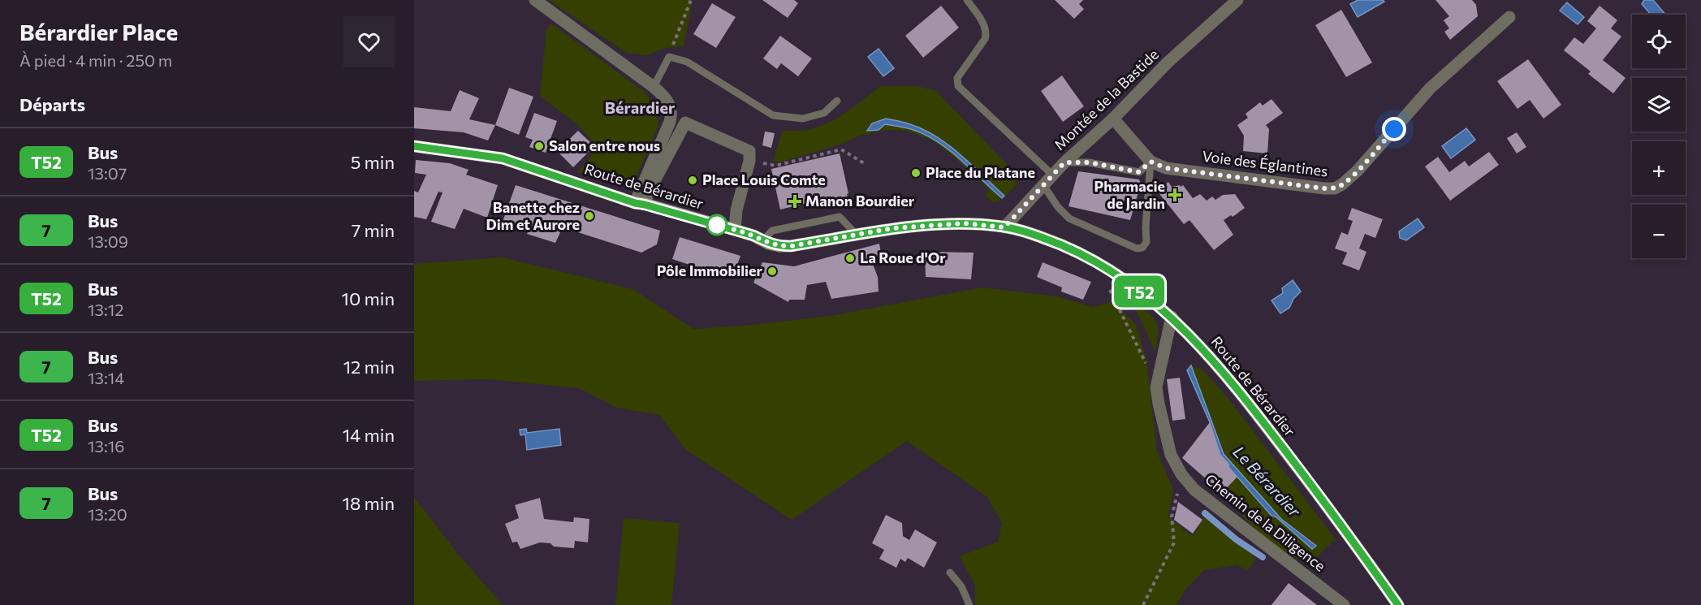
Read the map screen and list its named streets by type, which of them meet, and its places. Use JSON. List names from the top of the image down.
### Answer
{
  "streets": {
    "main road": ["Route de Bérardier"],
    "street": ["Montée de la Bastide", "Voie des Églantines", "Chemin de la Diligence"]
  },
  "crossings": [
    ["Montée de la Bastide", "Route de Bérardier"],
    ["Route de Bérardier", "Chemin de la Diligence"]
  ],
  "districts": ["Bérardier"],
  "water": ["Le Bérardier"],
  "places": {
    "other": [
      "Salon entre nous",
      "Place du Platane",
      "Place Louis Comte",
      "Banette chez Dim et Aurore",
      "La Roue d'Or",
      "Pôle Immobilier"
    ],
    "health": ["Pharmacie de Jardin", "Manon Bourdier"]
  },
  "lines": ["bus line T52"],
  "page": {
    "heading": [
      ["Bérardier Place", "À pied · 4 min · 250 m"],
      "Départs"
    ],
    "on_map": "T52",
    "map_buttons": ["+", "−"],
    "list": [
      {
        "mark": "T52",
        "name": "Bus",
        "note": "13:07",
        "value": "5 min"
      },
      {
        "mark": "7",
        "name": "Bus",
        "note": "13:09",
        "value": "7 min"
      },
      {
        "mark": "T52",
        "name": "Bus",
        "note": "13:12",
        "value": "10 min"
      },
      {
        "mark": "7",
        "name": "Bus",
        "note": "13:14",
        "value": "12 min"
      },
      {
        "mark": "T52",
        "name": "Bus",
        "note": "13:16",
        "value": "14 min"
      },
      {
        "mark": "7",
        "name": "Bus",
        "note": "13:20",
        "value": "18 min"
      }
    ]
  }
}
